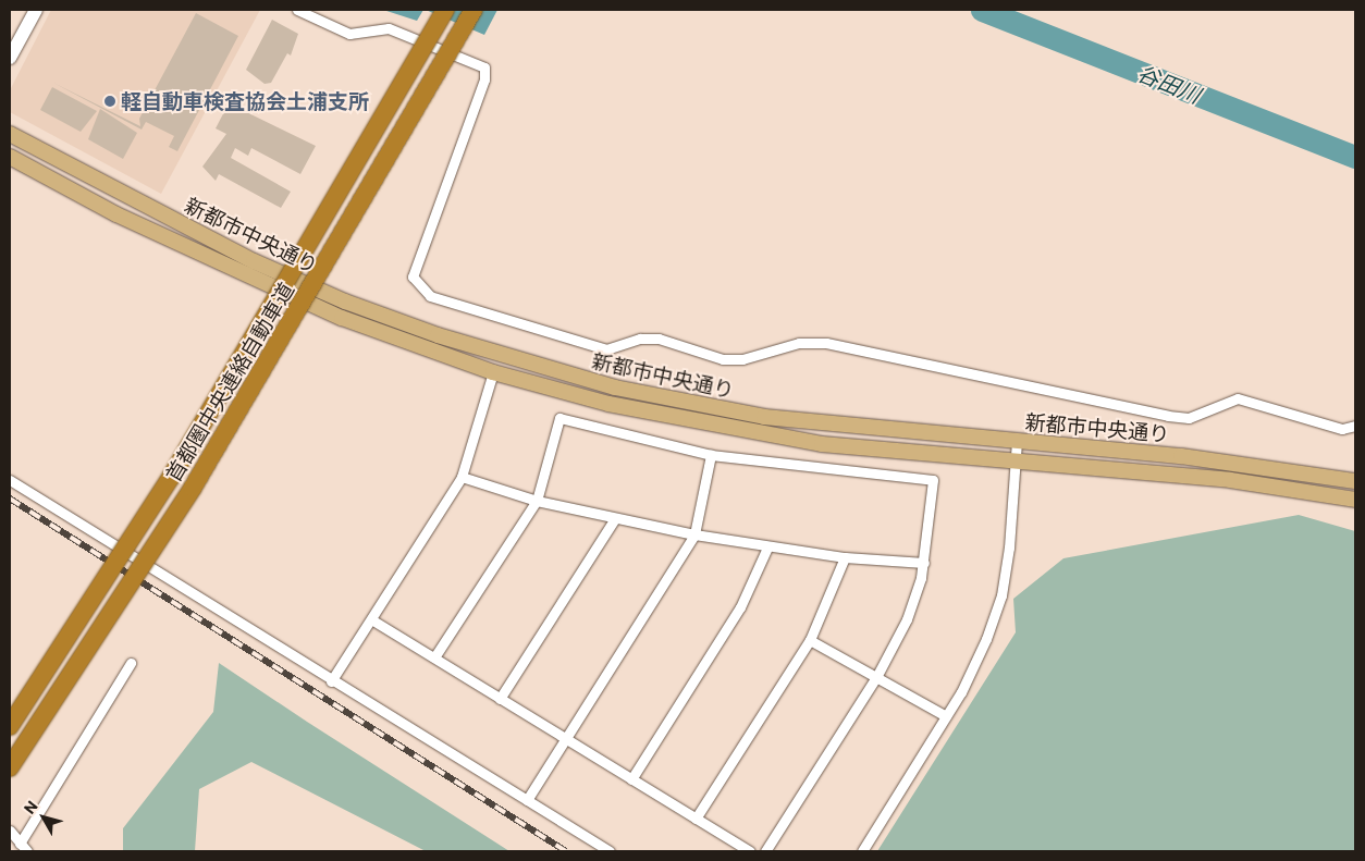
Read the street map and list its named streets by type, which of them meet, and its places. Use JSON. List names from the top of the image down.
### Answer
{
  "streets": {
    "highway": ["首都圏中央連絡自動車道"],
    "main road": ["新都市中央通り"]
  },
  "water": ["谷田川"],
  "places": ["軽自動車検査協会土浦支所"],
  "north": "top left"
}
